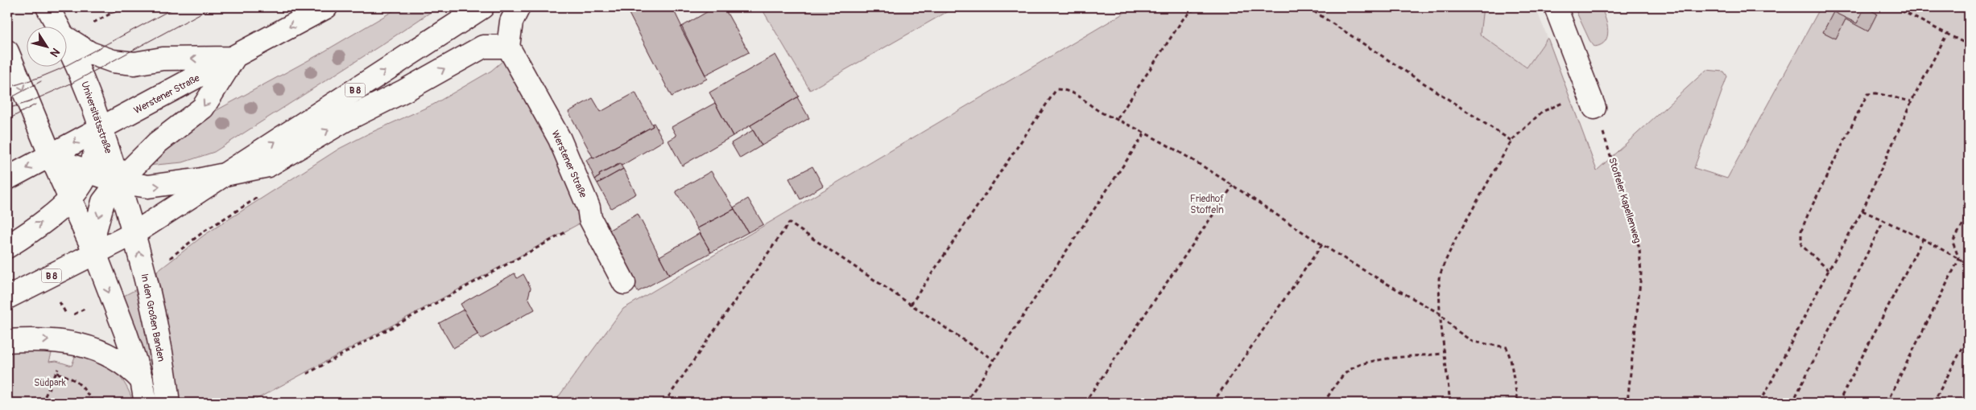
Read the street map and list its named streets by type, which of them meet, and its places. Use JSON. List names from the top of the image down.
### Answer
{
  "streets": {
    "street": [
      "B 8",
      "Werstener Straße",
      "Universitätsstraße",
      "In den Großen Banden"
    ],
    "path": ["Stoffeler Kapellenweg"]
  },
  "crossings": [
    ["B 8", "Universitätsstraße"],
    ["B 8", "In den Großen Banden"],
    ["Werstener Straße", "Universitätsstraße"],
    ["Universitätsstraße", "In den Großen Banden"]
  ],
  "parks": ["Friedhof Stoffeln", "Südpark"],
  "north": "bottom right"
}
